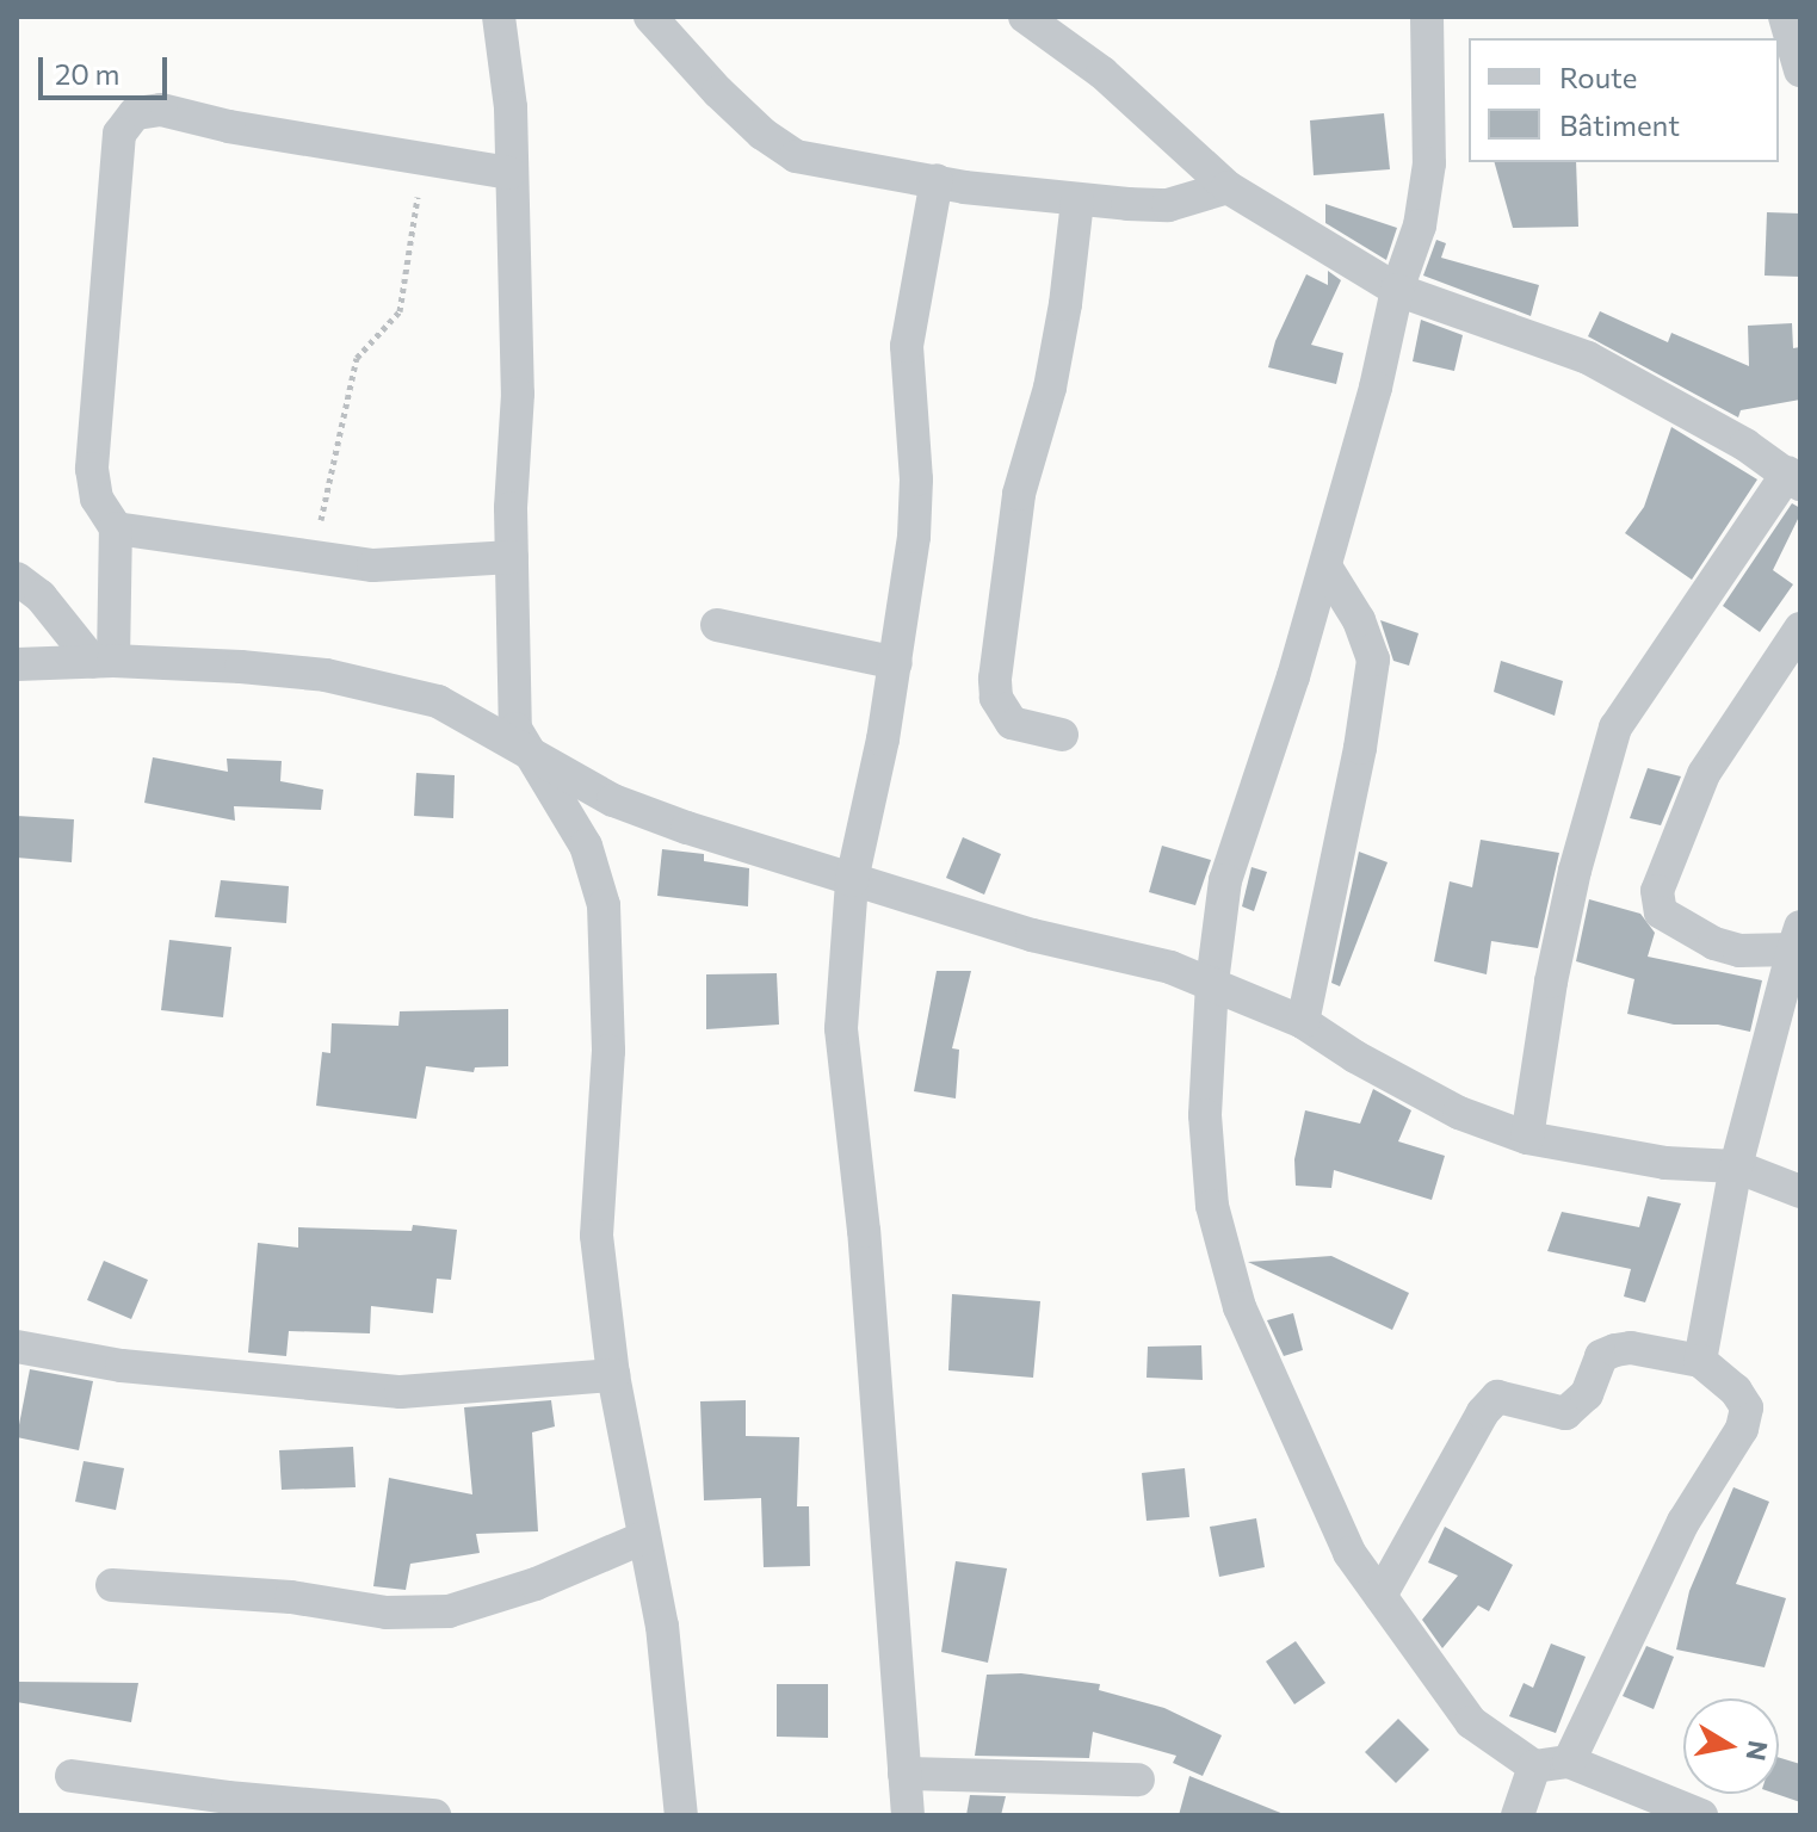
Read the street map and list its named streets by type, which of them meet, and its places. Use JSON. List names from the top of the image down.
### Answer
{
  "legend": ["Route", "Bâtiment"],
  "scale_bar": "20 m",
  "north": "right"
}
